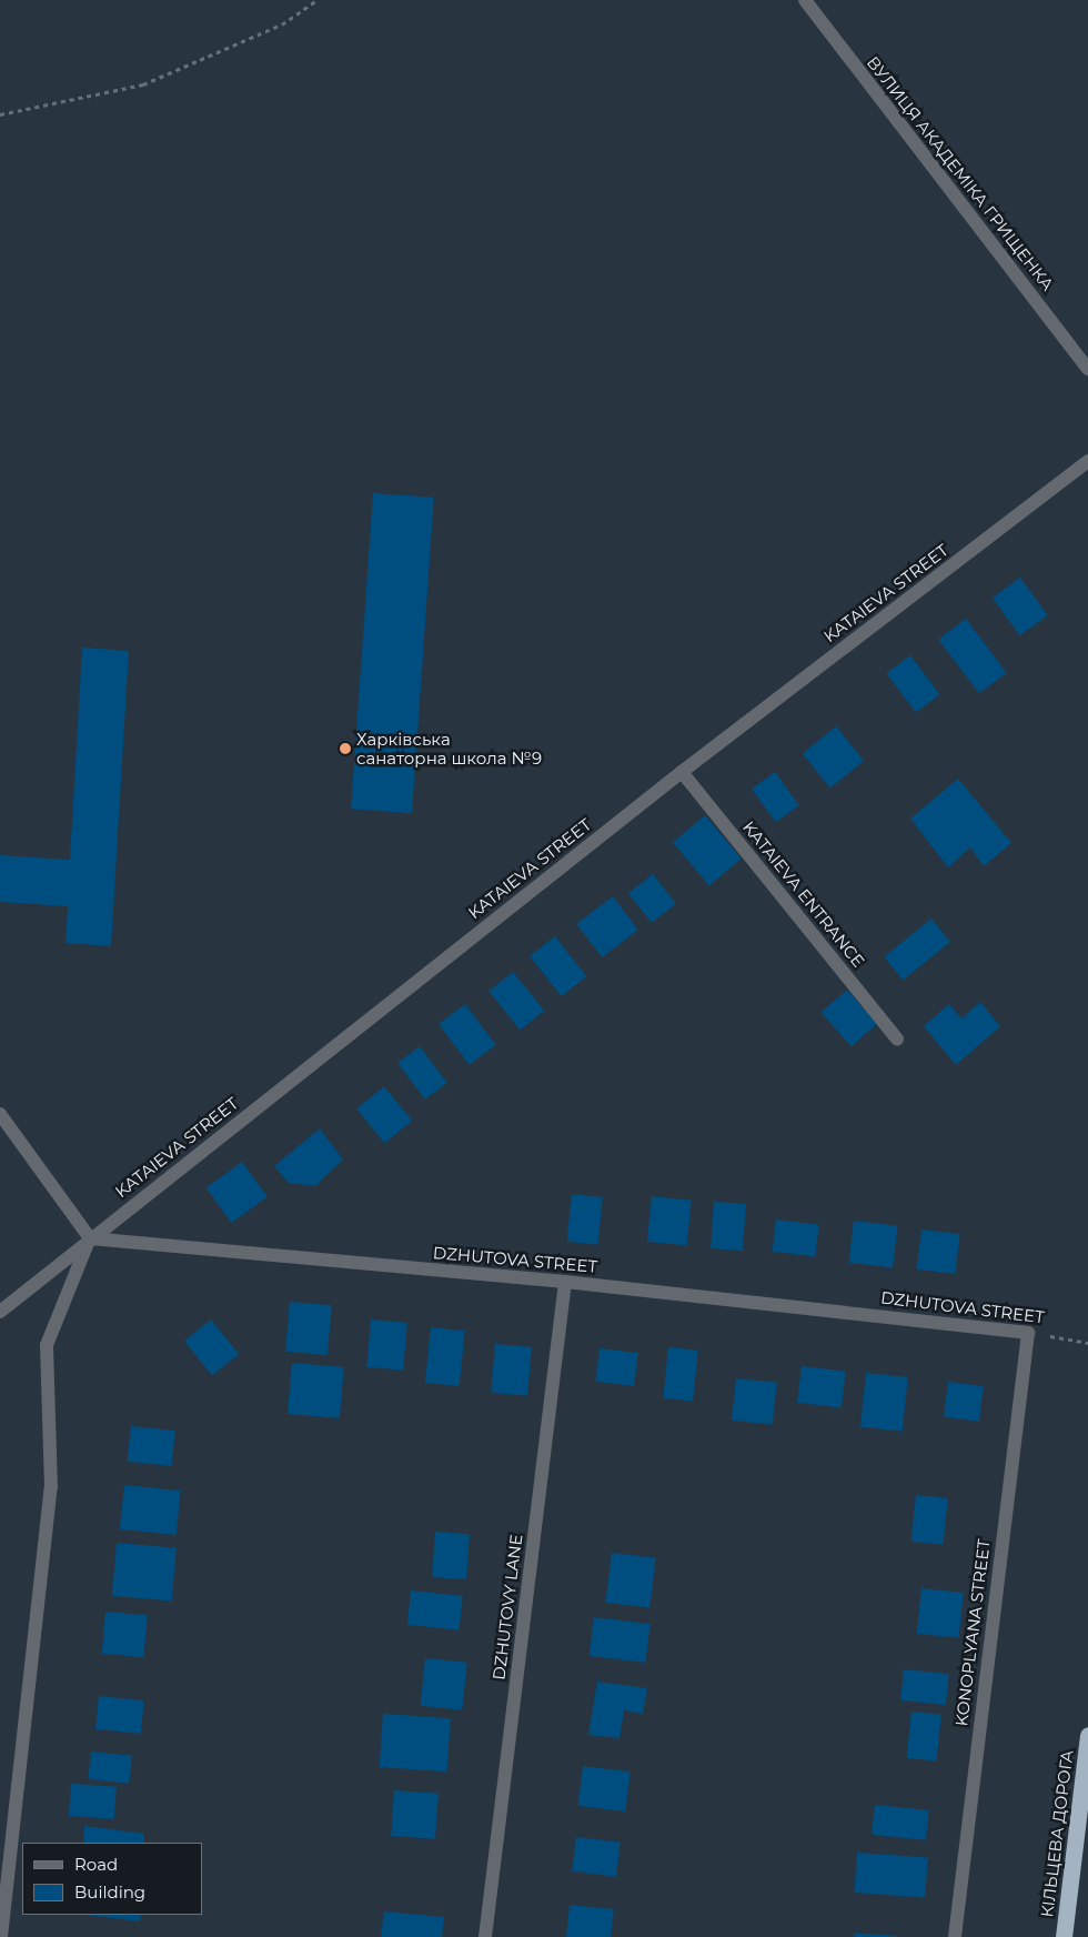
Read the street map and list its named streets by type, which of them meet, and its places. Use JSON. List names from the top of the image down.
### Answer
{
  "streets": {
    "highway": ["КІЛЬЦЕВА ДОРОГА"],
    "street": [
      "ВУЛИЦЯ АКАДЕМІКА ГРИЩЕНКА",
      "KATAIEVA STREET",
      "KATAIEVA ENTRANCE",
      "DZHUTOVA STREET",
      "DZHUTOVY LANE",
      "KONOPLYANA STREET"
    ]
  },
  "crossings": [
    ["KATAIEVA STREET", "KATAIEVA ENTRANCE"],
    ["KATAIEVA STREET", "DZHUTOVA STREET"],
    ["DZHUTOVA STREET", "DZHUTOVY LANE"],
    ["DZHUTOVA STREET", "KONOPLYANA STREET"]
  ],
  "places": ["Харківська санаторна школа №9"],
  "legend": ["Road", "Building"]
}
